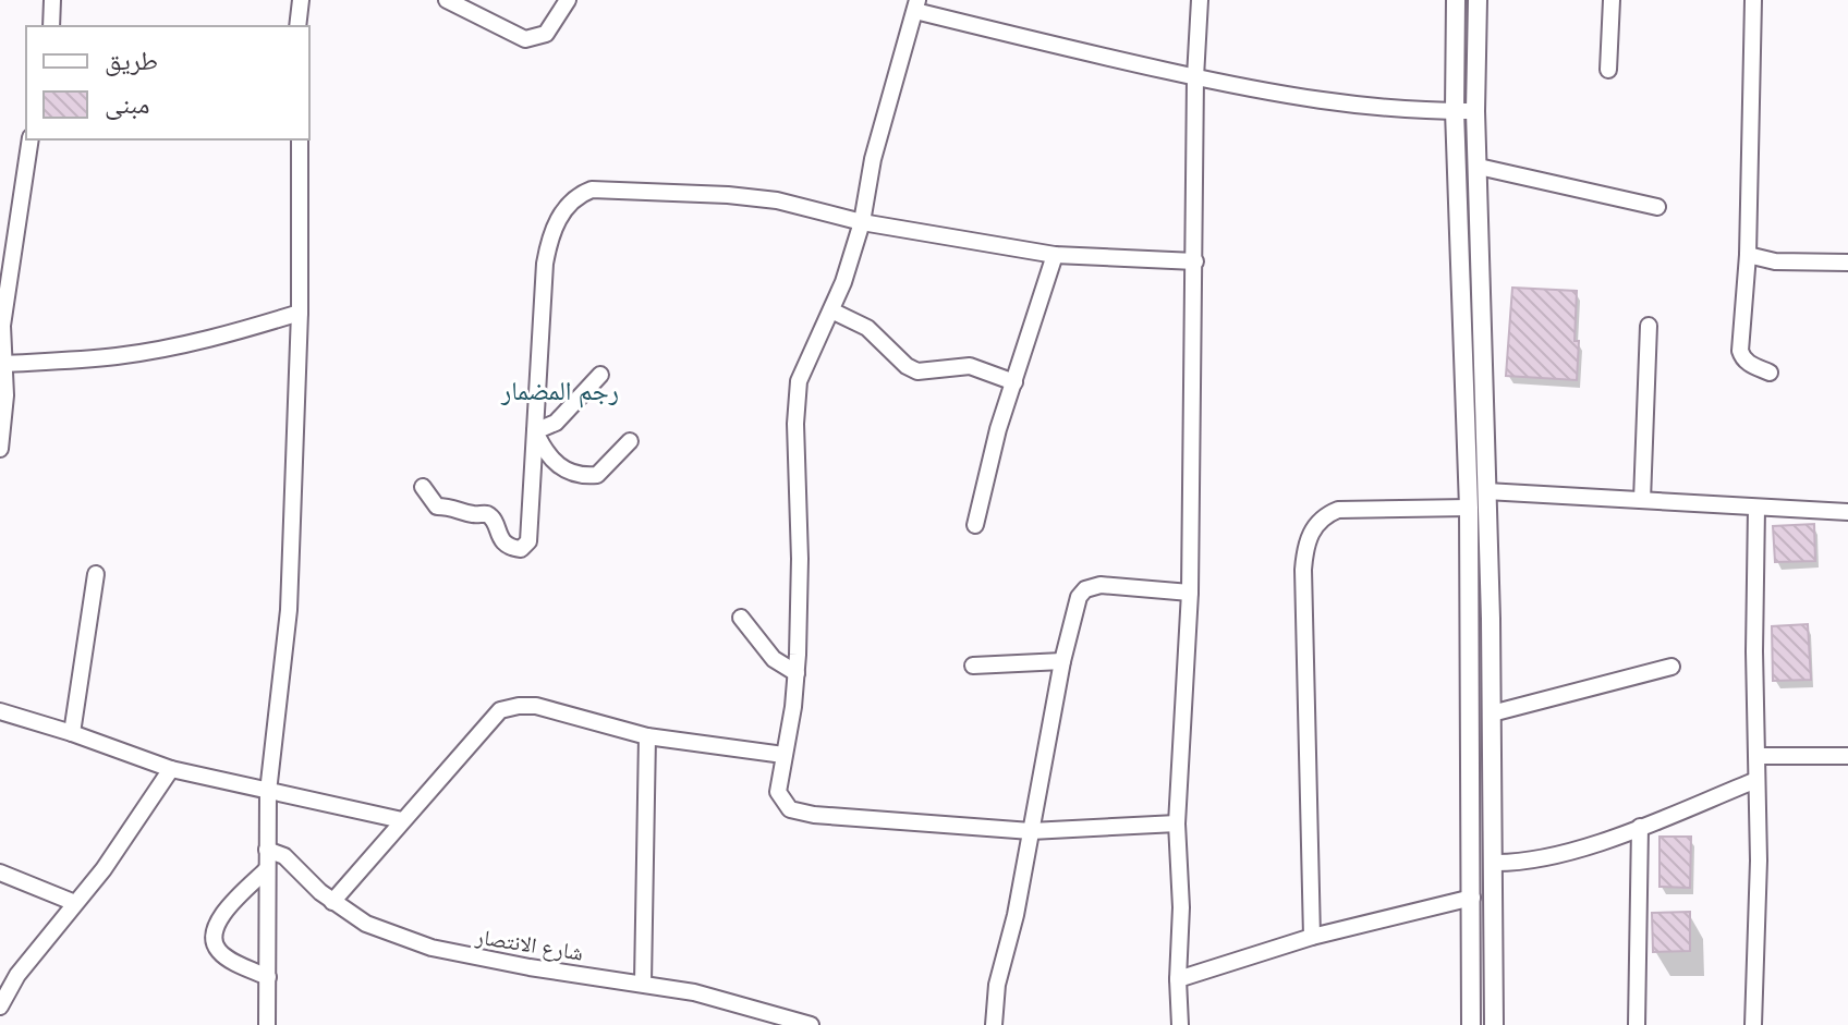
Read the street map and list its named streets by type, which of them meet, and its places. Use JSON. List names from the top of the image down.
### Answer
{
  "streets": {
    "street": ["شارع الانتصار"]
  },
  "districts": ["رجم المضمار"],
  "legend": ["طريق", "مبنى"]
}
